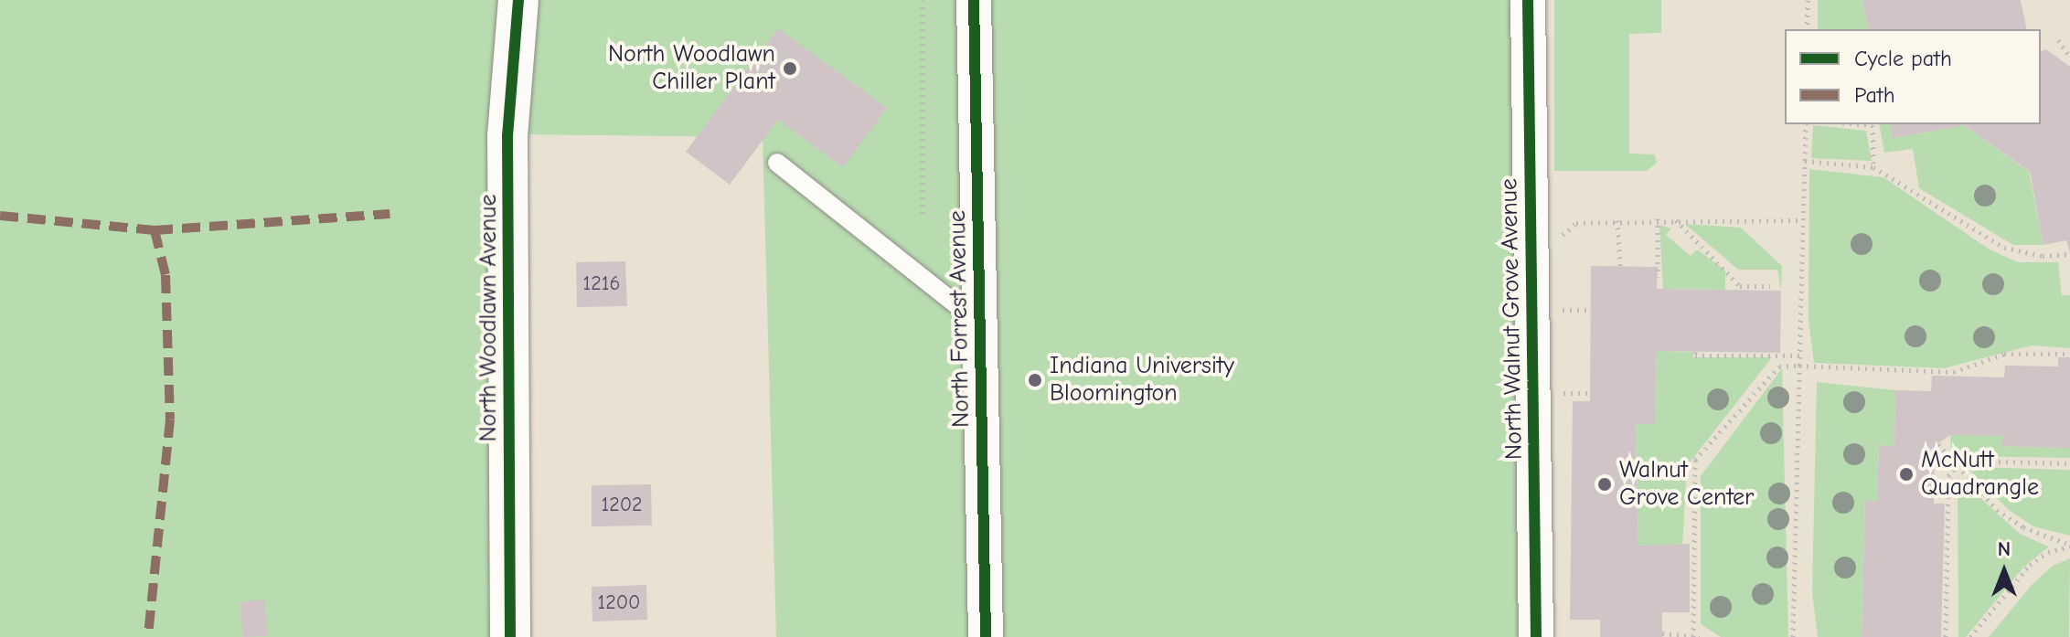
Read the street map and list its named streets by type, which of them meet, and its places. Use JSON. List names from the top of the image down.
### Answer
{
  "streets": {
    "street": ["North Woodlawn Avenue", "North Forrest Avenue", "North Walnut Grove Avenue"]
  },
  "places": [
    "North Woodlawn Chiller Plant",
    "Indiana University Bloomington",
    "McNutt Quadrangle",
    "Walnut Grove Center"
  ],
  "house_numbers": ["1216", "1202", "1200"],
  "legend": ["Cycle path", "Path"],
  "north": "top"
}
